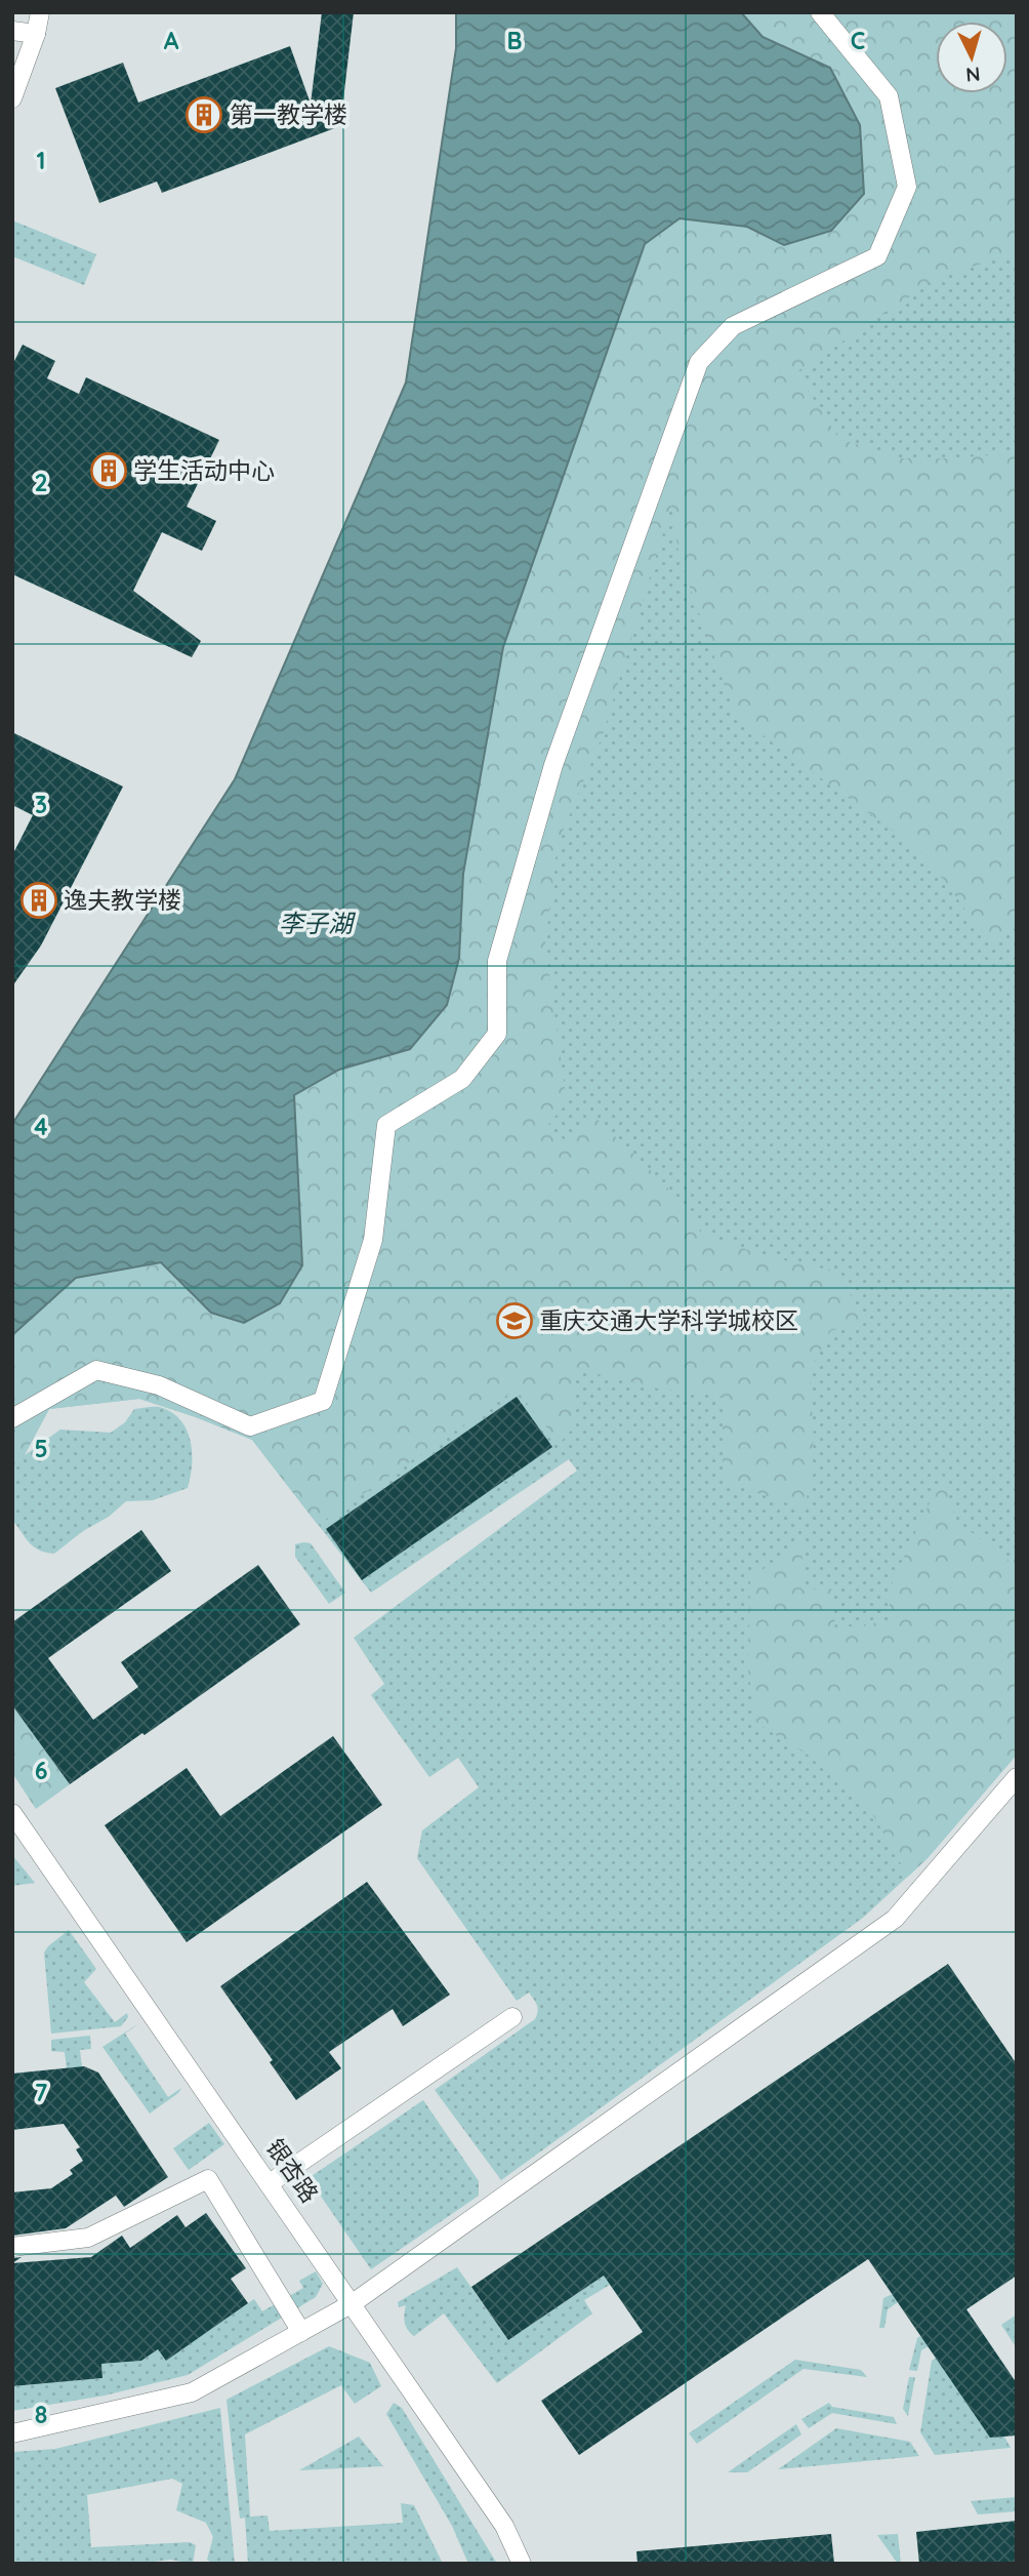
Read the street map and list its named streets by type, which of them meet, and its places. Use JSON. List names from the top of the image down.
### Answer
{
  "streets": {
    "street": ["银杏路"]
  },
  "water": ["李子湖"],
  "places": {
    "building": ["第一教学楼", "学生活动中心", "逸夫教学楼"],
    "school or university": ["重庆交通大学科学城校区"]
  },
  "north": "bottom",
  "grid": {
    "columns": ["A", "B", "C"],
    "rows": [
      "1",
      "2",
      "3",
      "4",
      "5",
      "6",
      "7",
      "8"
    ]
  }
}
